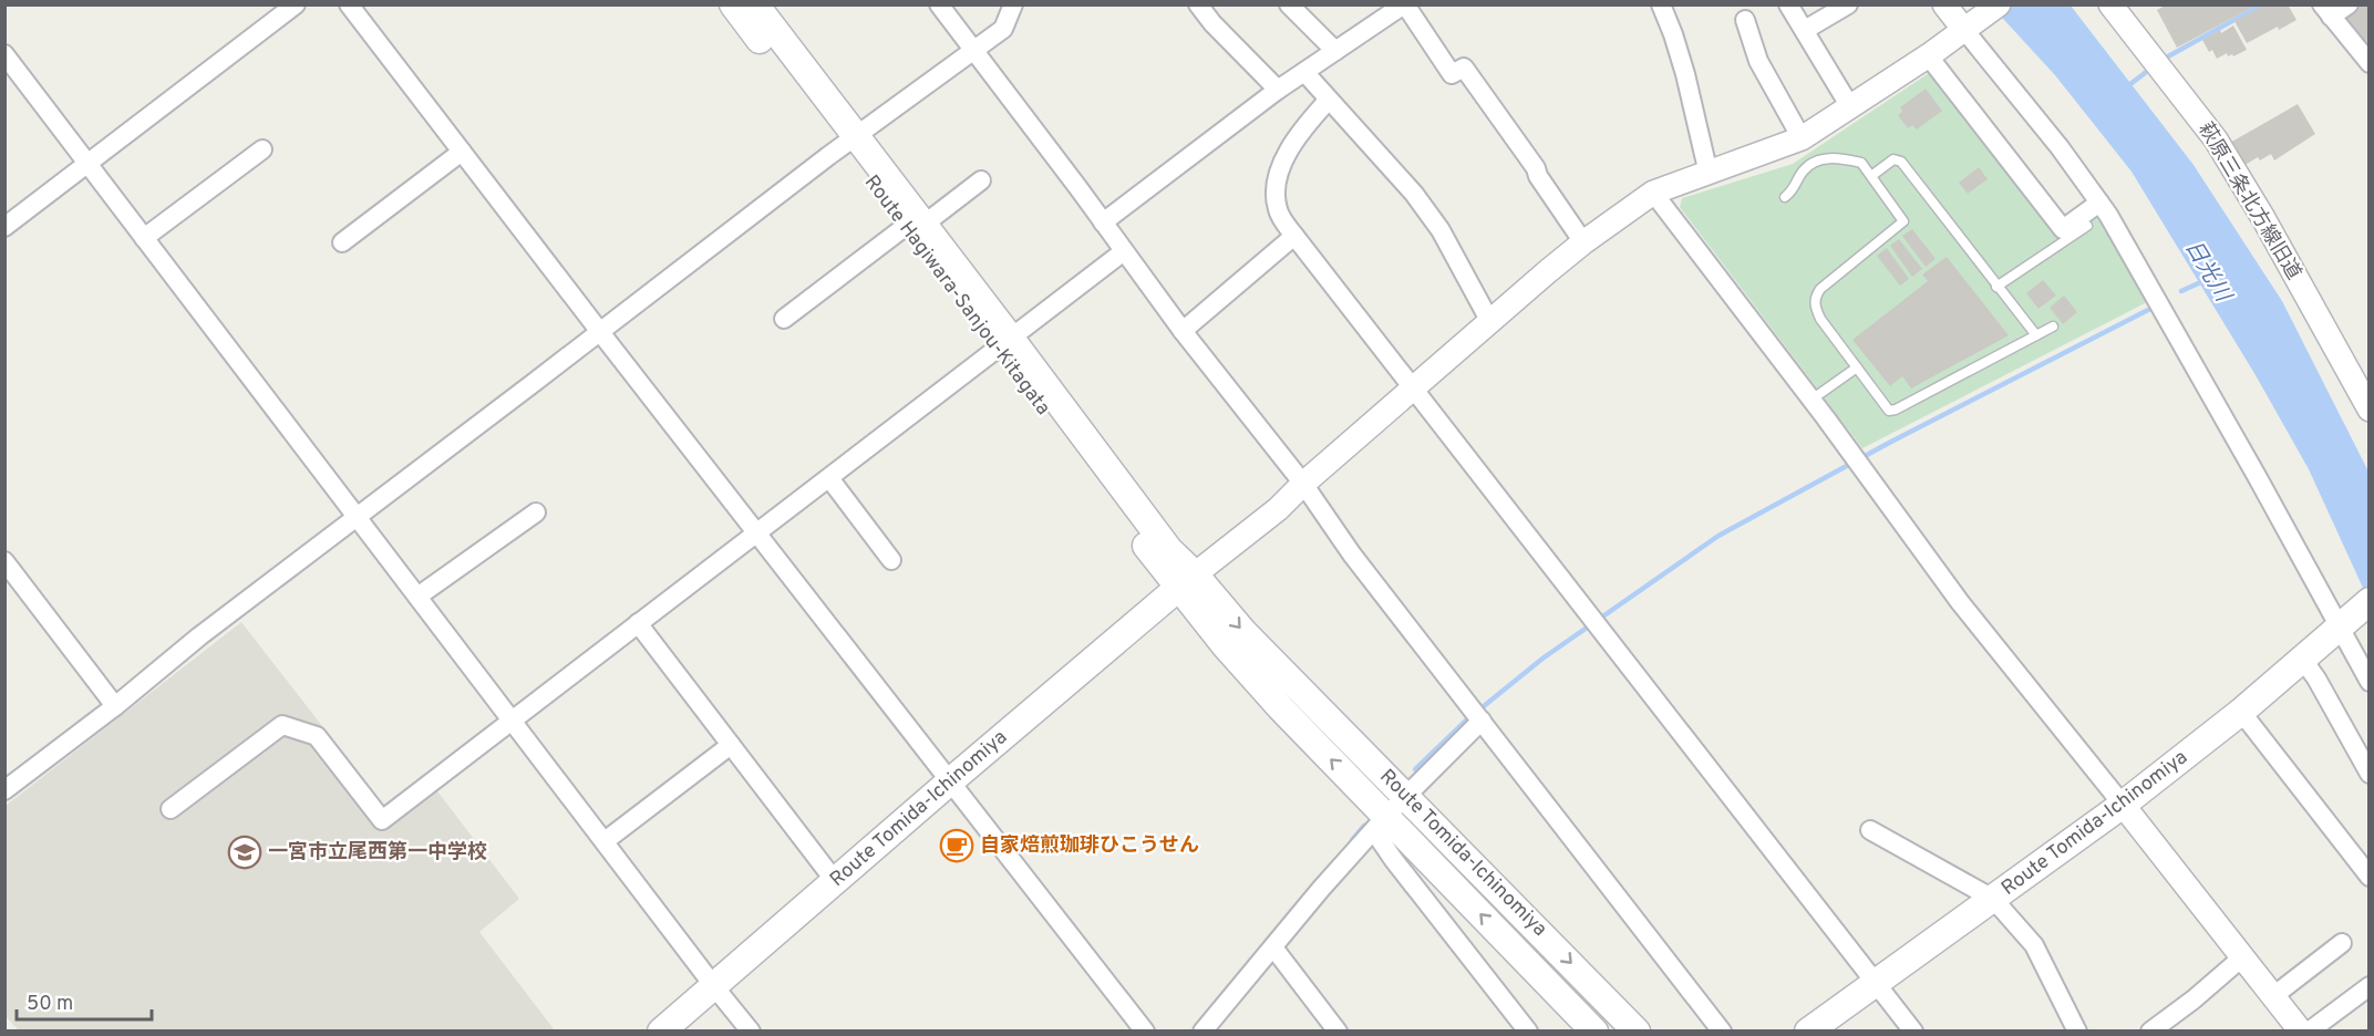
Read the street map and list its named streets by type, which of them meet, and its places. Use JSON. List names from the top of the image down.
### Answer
{
  "streets": {
    "main road": ["Route Hagiwara-Sanjou-Kitagata", "Route Tomida-Ichinomiya"],
    "street": ["萩原三条北方線旧道"]
  },
  "crossings": [
    ["Route Hagiwara-Sanjou-Kitagata", "Route Tomida-Ichinomiya"]
  ],
  "water": ["日光川"],
  "places": {
    "cafe": ["自家焙煎珈琲ひこうせん"],
    "school or university": ["一宮市立尾西第一中学校"]
  },
  "scale_bar": "50 m"
}
